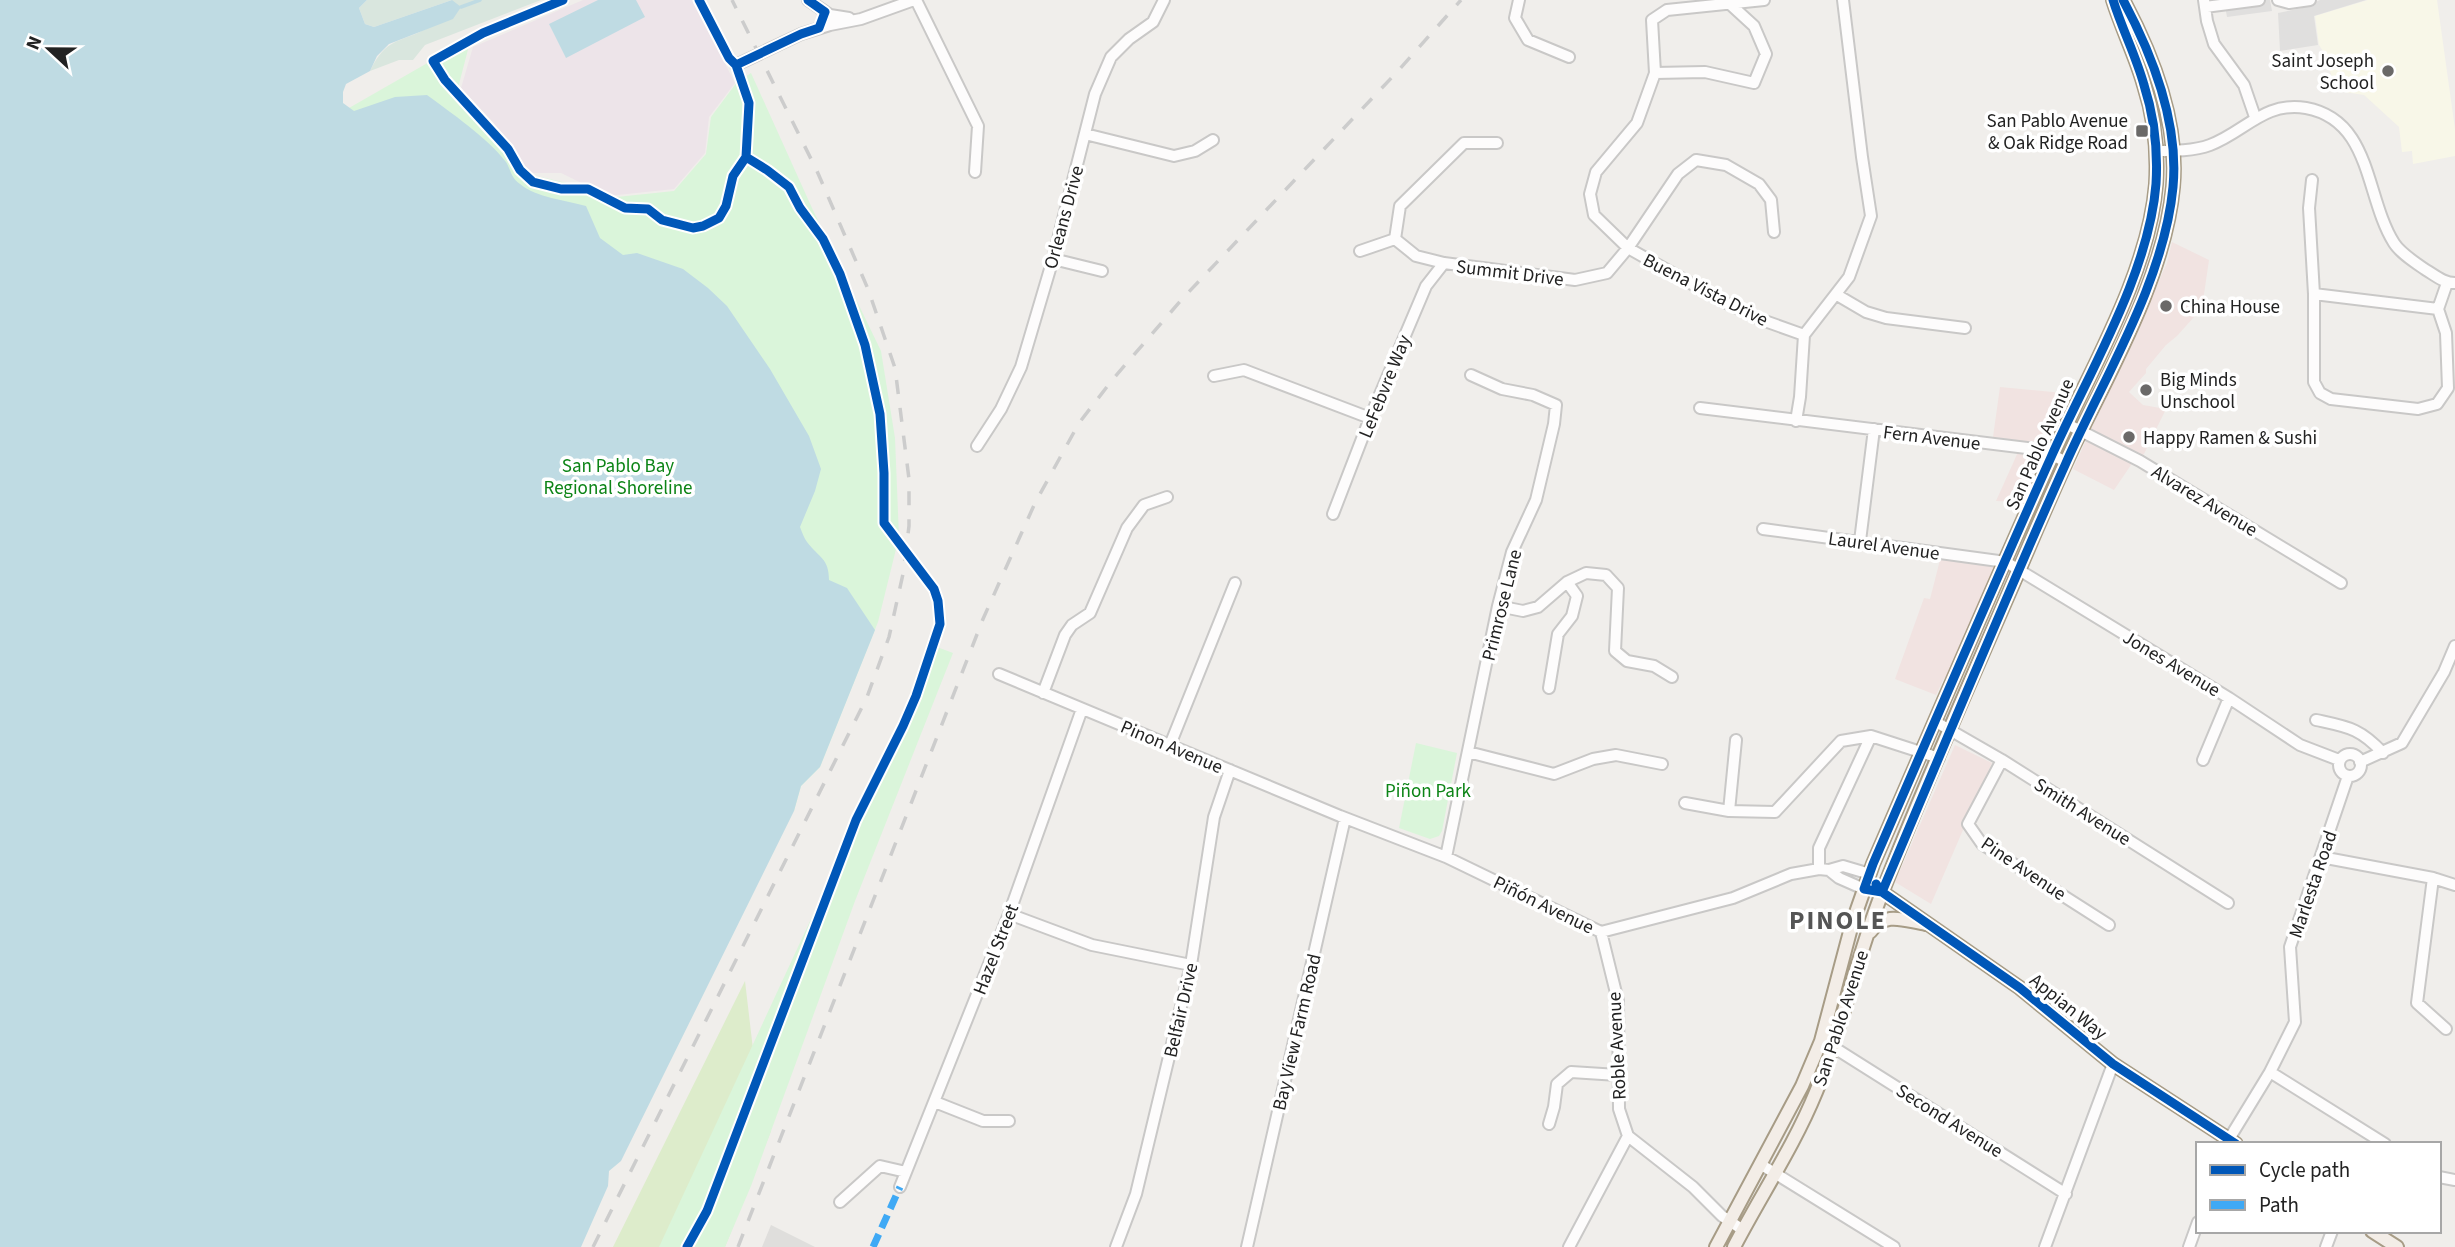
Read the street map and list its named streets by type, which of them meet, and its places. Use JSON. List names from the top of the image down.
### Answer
{
  "streets": {
    "main road": ["San Pablo Avenue", "Appian Way"],
    "street": [
      "Orleans Drive",
      "Summit Drive",
      "Buena Vista Drive",
      "LeFebvre Way",
      "Fern Avenue",
      "Alvarez Avenue",
      "Laurel Avenue",
      "Primrose Lane",
      "Jones Avenue",
      "Pinon Avenue",
      "Smith Avenue",
      "Pine Avenue",
      "Marlesta Road",
      "Piñón Avenue",
      "Hazel Street",
      "Belfair Drive",
      "Bay View Farm Road",
      "Roble Avenue",
      "Second Avenue"
    ]
  },
  "crossings": [
    ["Summit Drive", "Buena Vista Drive"],
    ["Summit Drive", "LeFebvre Way"],
    ["Fern Avenue", "San Pablo Avenue"],
    ["San Pablo Avenue", "Alvarez Avenue"],
    ["San Pablo Avenue", "Laurel Avenue"],
    ["San Pablo Avenue", "Jones Avenue"],
    ["San Pablo Avenue", "Smith Avenue"],
    ["San Pablo Avenue", "Piñón Avenue"],
    ["San Pablo Avenue", "Appian Way"],
    ["San Pablo Avenue", "Second Avenue"],
    ["Laurel Avenue", "Jones Avenue"],
    ["Primrose Lane", "Piñón Avenue"],
    ["Jones Avenue", "Marlesta Road"],
    ["Pinon Avenue", "Piñón Avenue"],
    ["Pinon Avenue", "Hazel Street"],
    ["Pinon Avenue", "Belfair Drive"],
    ["Pinon Avenue", "Bay View Farm Road"],
    ["Smith Avenue", "Pine Avenue"],
    ["Marlesta Road", "Appian Way"],
    ["Piñón Avenue", "Appian Way"],
    ["Piñón Avenue", "Bay View Farm Road"],
    ["Piñón Avenue", "Roble Avenue"]
  ],
  "districts": ["PINOLE"],
  "parks": ["San Pablo Bay Regional Shoreline", "Piñon Park"],
  "places": {
    "other": [
      "Saint Joseph School",
      "China House",
      "Big Minds Unschool",
      "Happy Ramen & Sushi"
    ],
    "transit": ["San Pablo Avenue & Oak Ridge Road"]
  },
  "legend": ["Cycle path", "Path"],
  "north": "left"
}
